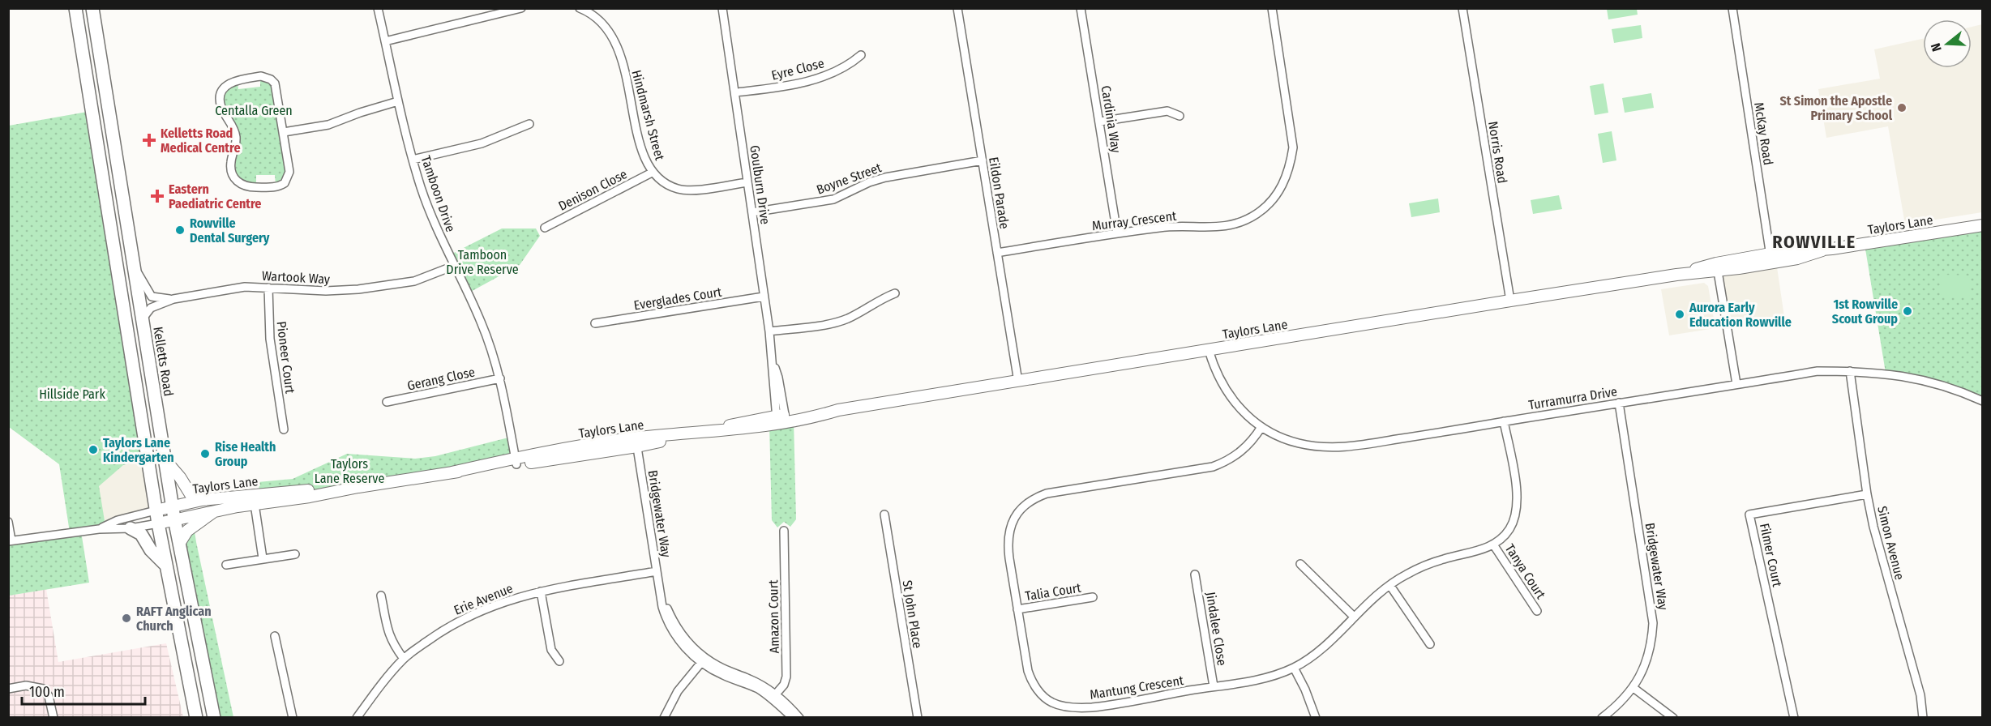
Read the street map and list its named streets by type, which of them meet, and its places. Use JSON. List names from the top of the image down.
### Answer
{
  "streets": {
    "main road": ["Taylors Lane", "Kelletts Road"],
    "street": [
      "Eyre Close",
      "Hindmarsh Street",
      "Cardinia Way",
      "McKay Road",
      "Norris Road",
      "Boyne Street",
      "Goulburn Drive",
      "Denison Close",
      "Eildon Parade",
      "Tamboon Drive",
      "Murray Crescent",
      "Wartook Way",
      "Everglades Court",
      "Pioneer Court",
      "Gerang Close",
      "Turramurra Drive",
      "Bridgewater Way",
      "Simon Avenue",
      "Filmer Court",
      "Tanya Court",
      "Talia Court",
      "Erie Avenue",
      "St John Place",
      "Amazon Court",
      "Jindalee Close",
      "Mantung Crescent"
    ]
  },
  "crossings": [
    ["Eyre Close", "Goulburn Drive"],
    ["Hindmarsh Street", "Goulburn Drive"],
    ["Hindmarsh Street", "Denison Close"],
    ["Cardinia Way", "Murray Crescent"],
    ["McKay Road", "Taylors Lane"],
    ["Norris Road", "Taylors Lane"],
    ["Boyne Street", "Goulburn Drive"],
    ["Boyne Street", "Eildon Parade"],
    ["Goulburn Drive", "Taylors Lane"],
    ["Goulburn Drive", "Everglades Court"],
    ["Eildon Parade", "Murray Crescent"],
    ["Eildon Parade", "Taylors Lane"],
    ["Tamboon Drive", "Taylors Lane"],
    ["Tamboon Drive", "Wartook Way"],
    ["Tamboon Drive", "Gerang Close"],
    ["Taylors Lane", "Kelletts Road"],
    ["Taylors Lane", "Turramurra Drive"],
    ["Taylors Lane", "Bridgewater Way"],
    ["Wartook Way", "Pioneer Court"],
    ["Wartook Way", "Kelletts Road"],
    ["Turramurra Drive", "Bridgewater Way"],
    ["Turramurra Drive", "Simon Avenue"],
    ["Turramurra Drive", "Mantung Crescent"],
    ["Bridgewater Way", "Erie Avenue"],
    ["Bridgewater Way", "Amazon Court"],
    ["Simon Avenue", "Filmer Court"],
    ["Tanya Court", "Mantung Crescent"],
    ["Talia Court", "Mantung Crescent"],
    ["Jindalee Close", "Mantung Crescent"]
  ],
  "districts": ["ROWVILLE"],
  "parks": [
    "Centalla Green",
    "Tamboon Drive Reserve",
    "Hillside Park",
    "Taylors Lane Reserve"
  ],
  "places": {
    "other": [
      "St Simon the Apostle Primary School",
      "Rowville Dental Surgery",
      "1st Rowville Scout Group",
      "Aurora Early Education Rowville",
      "Taylors Lane Kindergarten",
      "Rise Health Group",
      "RAFT Anglican Church"
    ],
    "health": ["Kelletts Road Medical Centre", "Eastern Paediatric Centre"]
  },
  "scale_bar": "100 m",
  "north": "left"
}
